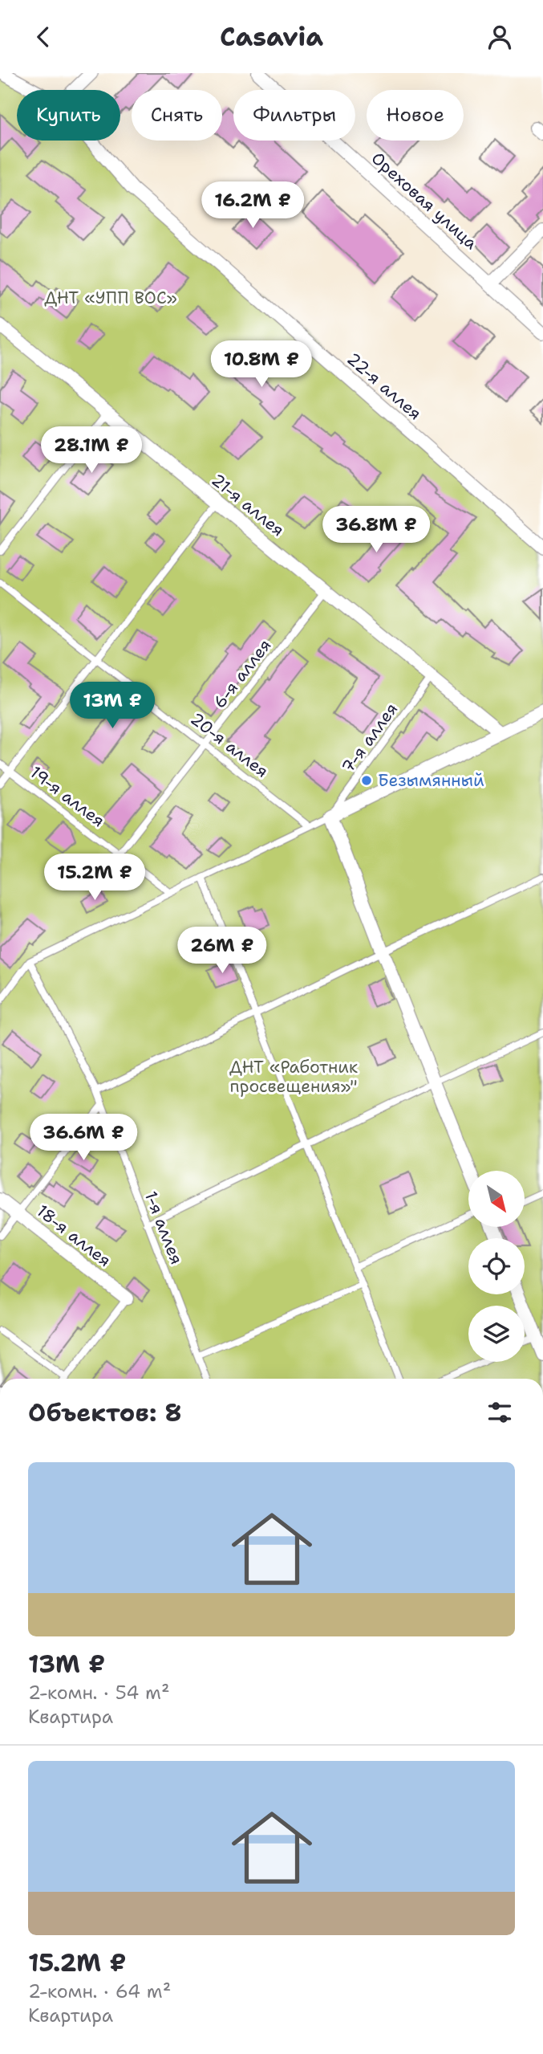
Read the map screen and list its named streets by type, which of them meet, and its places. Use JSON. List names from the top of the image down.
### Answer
{
  "streets": {
    "street": [
      "Ореховая улица",
      "22-я аллея",
      "21-я аллея",
      "18-я аллея"
    ],
    "lane": [
      "6-я аллея",
      "7-я аллея",
      "20-я аллея",
      "19-я аллея",
      "1-я аллея"
    ]
  },
  "crossings": [
    ["21-я аллея", "6-я аллея"],
    ["21-я аллея", "7-я аллея"],
    ["6-я аллея", "20-я аллея"],
    ["6-я аллея", "19-я аллея"]
  ],
  "parks": ["ДНТ «УПП ВОС»", "ДНТ «Работник просвещения»\""],
  "places": ["Безымянный"],
  "north": "bottom right",
  "page": {
    "header": "Casavia",
    "chip": [
      "Купить",
      "Снять",
      "Фильтры",
      "Новое"
    ],
    "price": [
      "16.2M ₽",
      "10.8M ₽",
      "28.1M ₽",
      "36.8M ₽",
      "13M ₽",
      "15.2M ₽",
      "26M ₽",
      "36.6M ₽"
    ],
    "heading": "Объектов: 8",
    "list": [
      {
        "name": "13M ₽",
        "note": "2-комн. · 54 m² · Квартира"
      },
      {
        "name": "15.2M ₽",
        "note": "2-комн. · 64 m² · Квартира"
      }
    ]
  }
}
